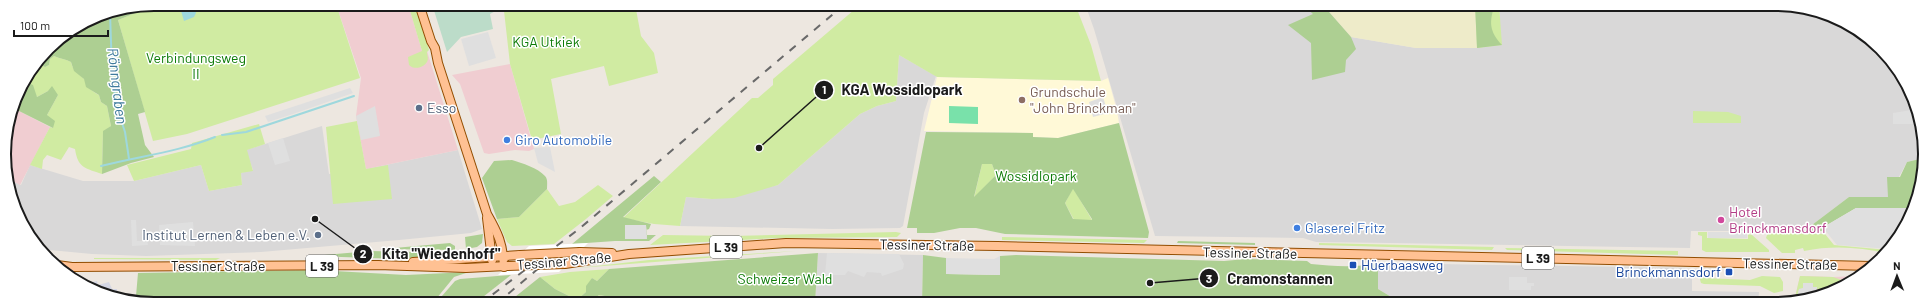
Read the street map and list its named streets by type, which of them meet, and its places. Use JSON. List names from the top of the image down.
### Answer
{
  "streets": {
    "main road": ["Tessiner Straße", "L 39"]
  },
  "water": ["Rönngraben"],
  "parks": [
    "KGA Utkiek",
    "Verbindungsweg II",
    "Wossidlopark",
    "Schweizer Wald"
  ],
  "places": {
    "other": [
      "Grundschule \"John Brinckman\"",
      "Esso",
      "Giro Automobile",
      "KGA Wossidlopark",
      "Kita \"Wiedenhoff\"",
      "Hotel Brinckmansdorf",
      "Glaserei Fritz",
      "Institut Lernen & Leben e.V.",
      "Cramonstannen"
    ],
    "transit": ["Hüerbaasweg", "Brinckmannsdorf"]
  },
  "scale_bar": "100 m",
  "north": "top"
}
